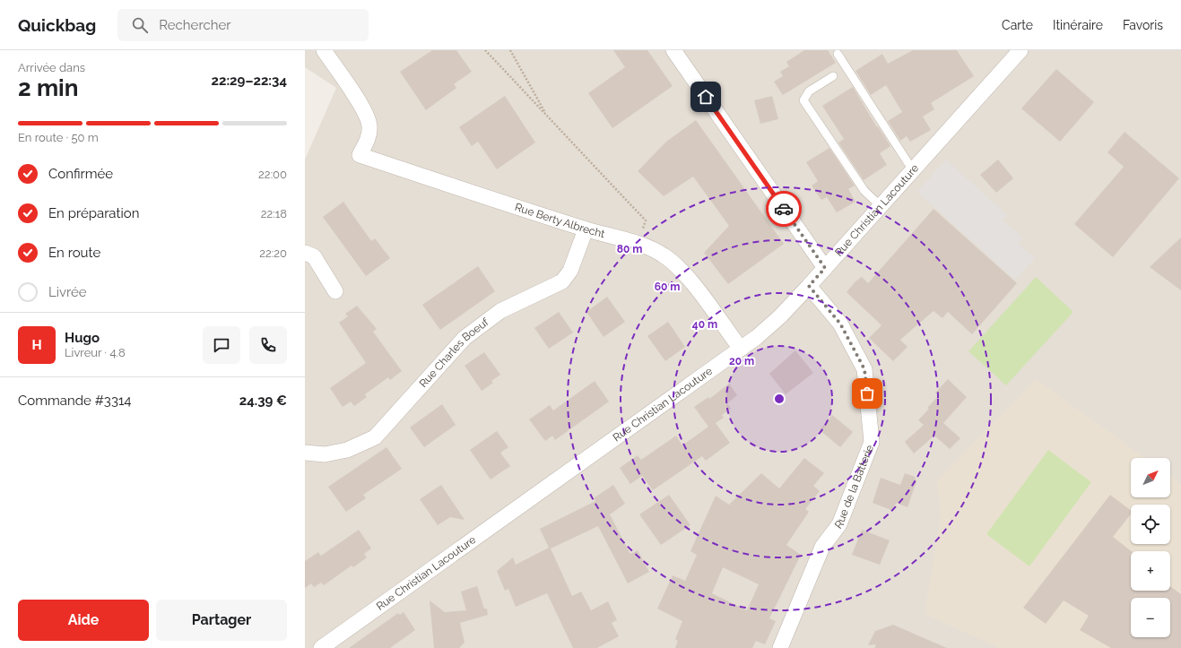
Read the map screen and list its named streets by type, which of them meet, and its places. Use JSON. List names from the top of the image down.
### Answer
{
  "streets": {
    "street": [
      "Rue Christian Lacouture",
      "Rue Berty Albrecht",
      "Rue Charles Boeuf",
      "Rue de la Batterie"
    ]
  },
  "crossings": [
    ["Rue Christian Lacouture", "Rue Berty Albrecht"],
    ["Rue Christian Lacouture", "Rue de la Batterie"],
    ["Rue Berty Albrecht", "Rue Charles Boeuf"]
  ],
  "north": "top right",
  "page": {
    "header": "Quickbag",
    "search": "Rechercher",
    "nav": ["Carte", "Itinéraire", "Favoris"],
    "heading": ["2 min", "Arrivée dans", "22:29–22:34"],
    "panel": [
      "Hugo",
      "Livreur · 4.8",
      "Commande #3314",
      "24.39 €"
    ],
    "bar": "En route · 50 m",
    "list": [
      ["Confirmée", "22:00"],
      ["En préparation", "22:18"],
      ["En route", "22:20"],
      "Livrée"
    ],
    "round": "H",
    "map_buttons": ["+", "−"],
    "buttons": ["Aide", "Partager"]
  },
  "rings": [
    "80 m",
    "60 m",
    "40 m",
    "20 m"
  ]
}
